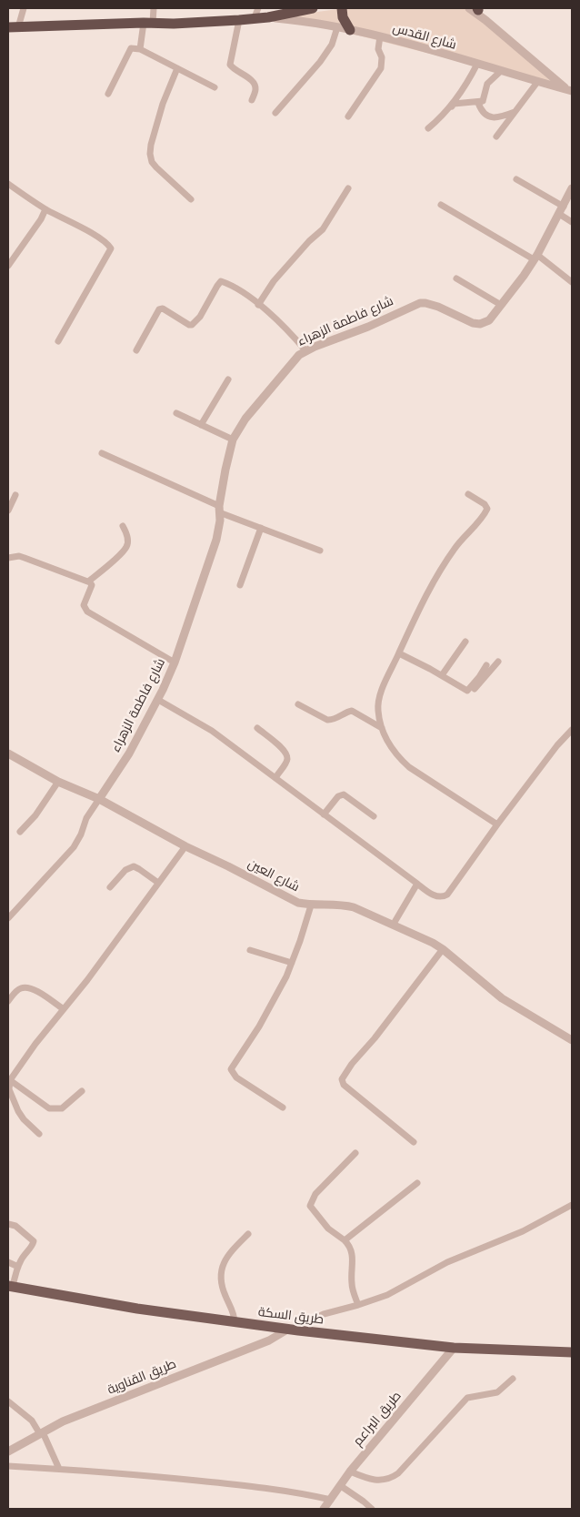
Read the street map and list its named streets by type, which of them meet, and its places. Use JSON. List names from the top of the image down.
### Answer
{
  "streets": {
    "main road": ["طريق السكة"],
    "street": [
      "شارع القدس",
      "شارع فاطمة الزهراء",
      "شارع العين",
      "طريق القناوية",
      "طريق البراعم"
    ]
  },
  "crossings": [
    ["شارع فاطمة الزهراء", "شارع العين"],
    ["طريق السكة", "طريق القناوية"],
    ["طريق السكة", "طريق البراعم"]
  ]
}
